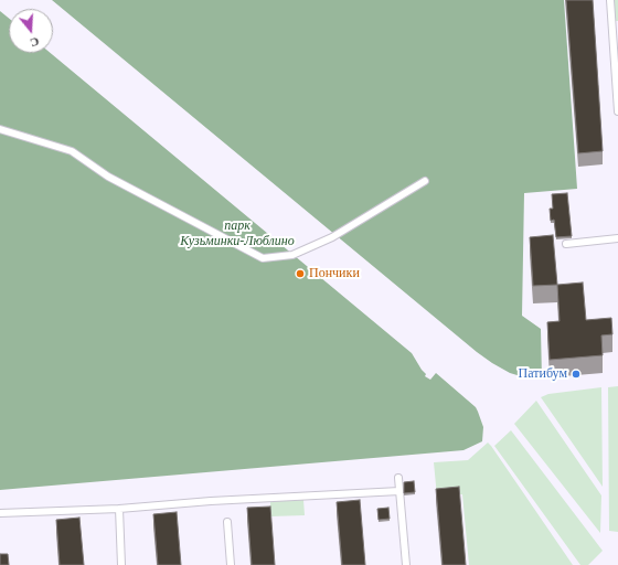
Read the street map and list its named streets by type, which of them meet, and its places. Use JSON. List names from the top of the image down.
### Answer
{
  "parks": ["парк Кузьминки-Люблино"],
  "places": ["Пончики", "Патибум"],
  "north": "bottom"
}
